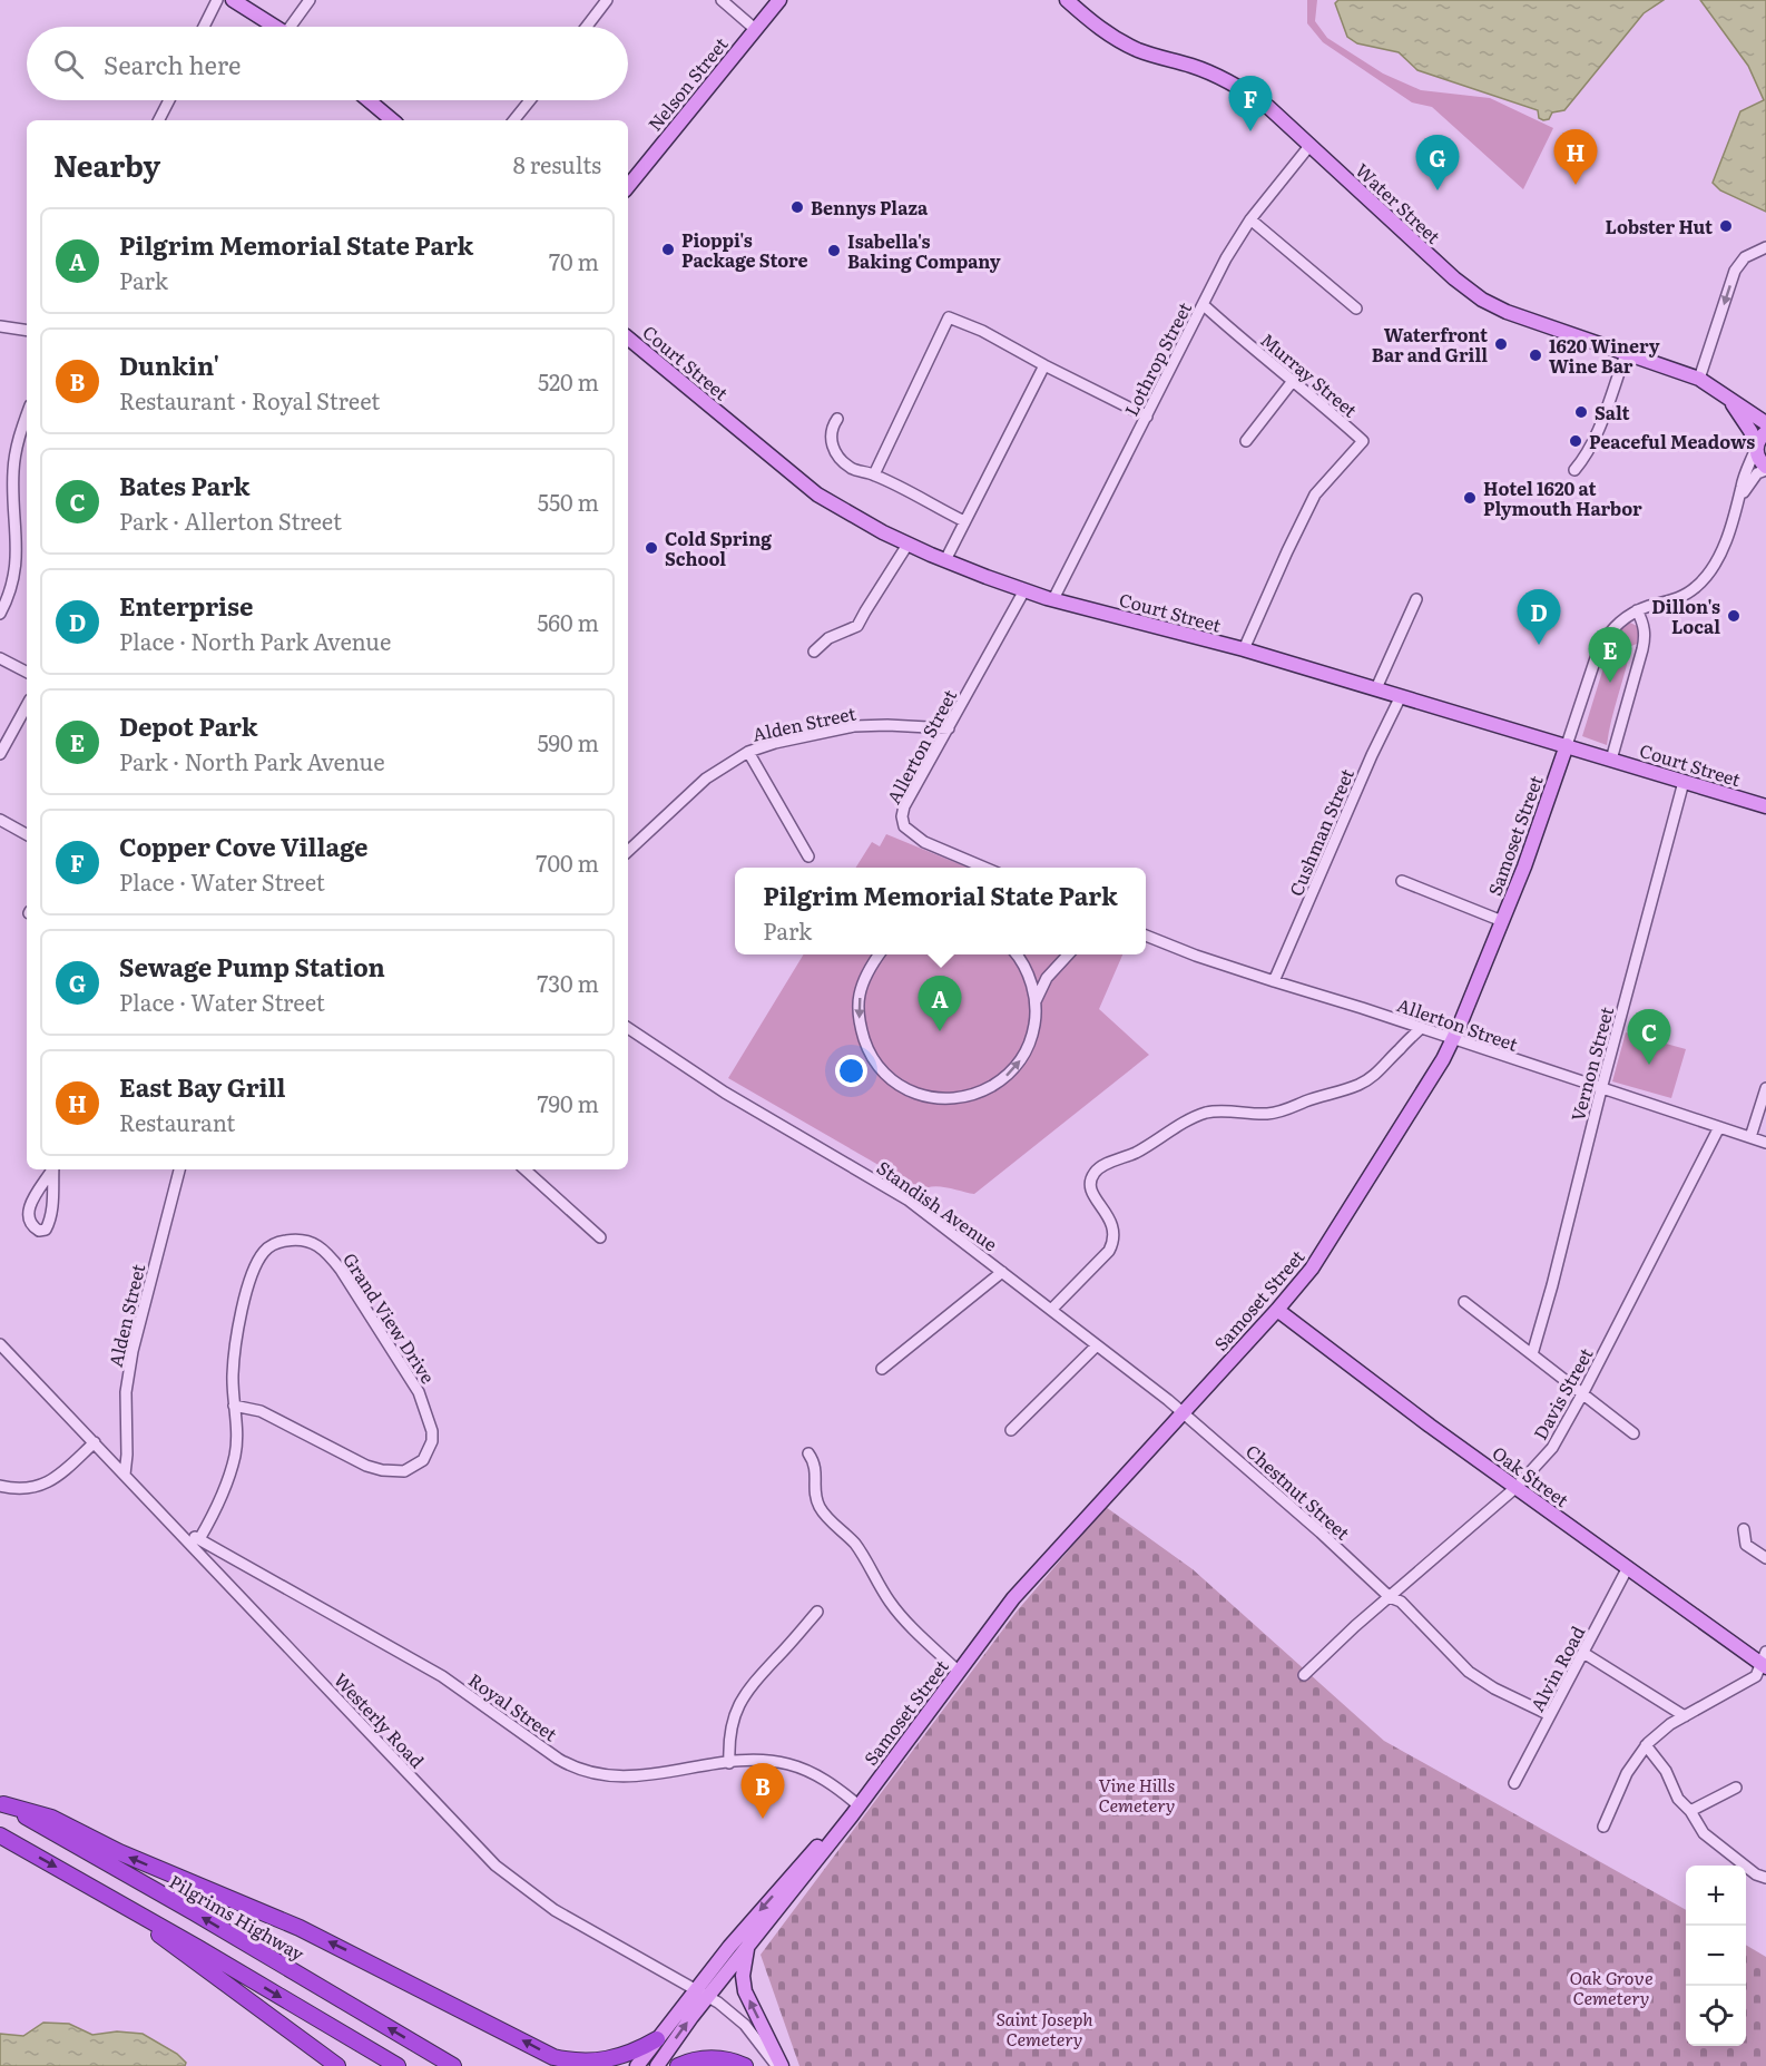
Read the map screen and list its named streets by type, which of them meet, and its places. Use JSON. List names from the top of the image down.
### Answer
{
  "streets": {
    "highway": ["Pilgrims Highway"],
    "main road": [
      "Nelson Street",
      "Water Street",
      "Court Street",
      "Samoset Street",
      "Oak Street"
    ],
    "street": [
      "Lothrop Street",
      "Murray Street",
      "Alden Street",
      "Allerton Street",
      "Cushman Street",
      "Vernon Street",
      "Standish Avenue",
      "Grand View Drive",
      "Davis Street",
      "Chestnut Street",
      "Alvin Road",
      "Royal Street",
      "Westerly Road"
    ]
  },
  "crossings": [
    ["Water Street", "Lothrop Street"],
    ["Lothrop Street", "Court Street"],
    ["Lothrop Street", "Murray Street"],
    ["Court Street", "Murray Street"],
    ["Court Street", "Allerton Street"],
    ["Court Street", "Cushman Street"],
    ["Court Street", "Samoset Street"],
    ["Court Street", "Vernon Street"],
    ["Alden Street", "Allerton Street"],
    ["Alden Street", "Westerly Road"],
    ["Allerton Street", "Cushman Street"],
    ["Allerton Street", "Samoset Street"],
    ["Allerton Street", "Vernon Street"],
    ["Allerton Street", "Davis Street"],
    ["Samoset Street", "Standish Avenue"],
    ["Samoset Street", "Oak Street"],
    ["Samoset Street", "Chestnut Street"],
    ["Samoset Street", "Royal Street"],
    ["Samoset Street", "Westerly Road"],
    ["Standish Avenue", "Chestnut Street"],
    ["Grand View Drive", "Royal Street"],
    ["Davis Street", "Oak Street"],
    ["Davis Street", "Chestnut Street"],
    ["Oak Street", "Alvin Road"],
    ["Chestnut Street", "Alvin Road"],
    ["Royal Street", "Westerly Road"]
  ],
  "parks": ["Vine Hills Cemetery", "Oak Grove Cemetery", "Saint Joseph Cemetery"],
  "places": [
    "Bennys Plaza",
    "Lobster Hut",
    "Pioppi's Package Store",
    "Isabella's Baking Company",
    "Waterfront Bar and Grill",
    "1620 Winery Wine Bar",
    "Salt",
    "Peaceful Meadows",
    "Hotel 1620 at Plymouth Harbor",
    "Cold Spring School",
    "Dillon's Local"
  ],
  "page": {
    "search": "Search here",
    "pins": [
      "F",
      "H",
      "G",
      "D",
      "E",
      "A",
      "C",
      "B"
    ],
    "heading": ["Nearby", "8 results"],
    "list": [
      {
        "mark": "A",
        "name": "Pilgrim Memorial State Park",
        "note": "Park",
        "value": "70 m"
      },
      {
        "mark": "B",
        "name": "Dunkin'",
        "note": "Restaurant · Royal Street",
        "value": "520 m"
      },
      {
        "mark": "C",
        "name": "Bates Park",
        "note": "Park · Allerton Street",
        "value": "550 m"
      },
      {
        "mark": "D",
        "name": "Enterprise",
        "note": "Place · North Park Avenue",
        "value": "560 m"
      },
      {
        "mark": "E",
        "name": "Depot Park",
        "note": "Park · North Park Avenue",
        "value": "590 m"
      },
      {
        "mark": "F",
        "name": "Copper Cove Village",
        "note": "Place · Water Street",
        "value": "700 m"
      },
      {
        "mark": "G",
        "name": "Sewage Pump Station",
        "note": "Place · Water Street",
        "value": "730 m"
      },
      {
        "mark": "H",
        "name": "East Bay Grill",
        "note": "Restaurant",
        "value": "790 m"
      }
    ],
    "popup": ["Pilgrim Memorial State Park", "Park"],
    "map_buttons": ["+", "−"]
  }
}
